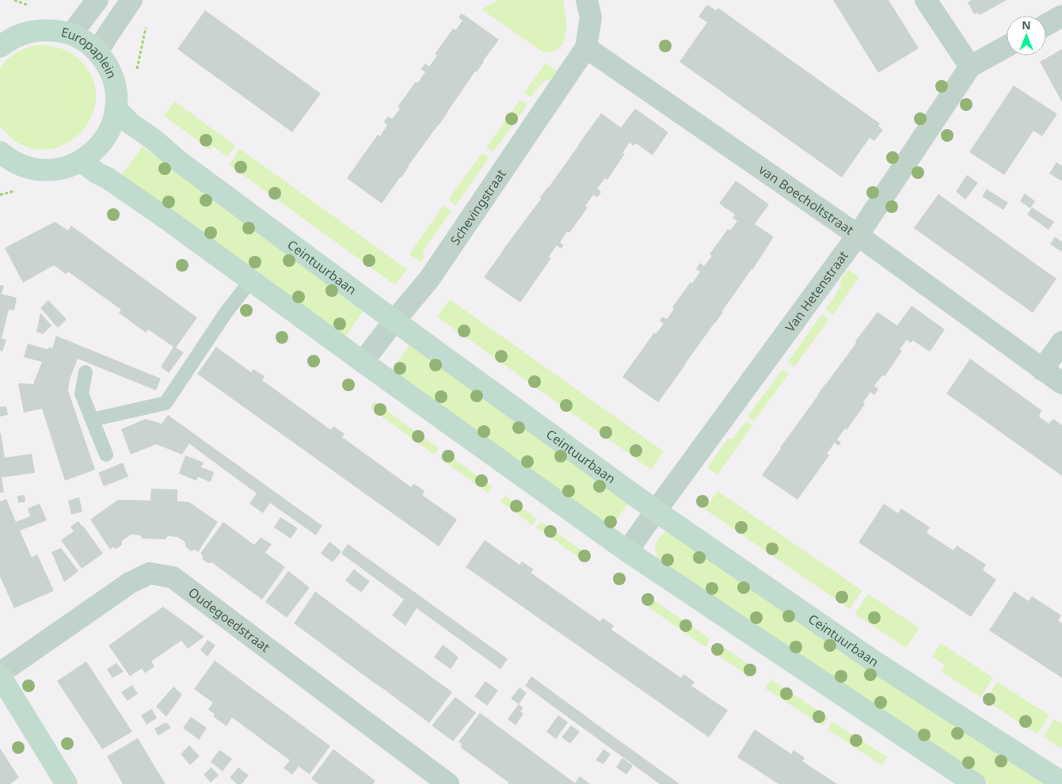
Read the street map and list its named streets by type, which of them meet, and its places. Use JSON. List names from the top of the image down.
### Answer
{
  "streets": {
    "street": [
      "Europaplein",
      "van Boecholtstraat",
      "Schevingstraat",
      "Ceintuurbaan",
      "Van Hetenstraat",
      "Oudegoedstraat"
    ]
  },
  "crossings": [
    ["Europaplein", "Ceintuurbaan"],
    ["van Boecholtstraat", "Schevingstraat"],
    ["van Boecholtstraat", "Van Hetenstraat"],
    ["Schevingstraat", "Ceintuurbaan"],
    ["Ceintuurbaan", "Van Hetenstraat"]
  ],
  "north": "top"
}
